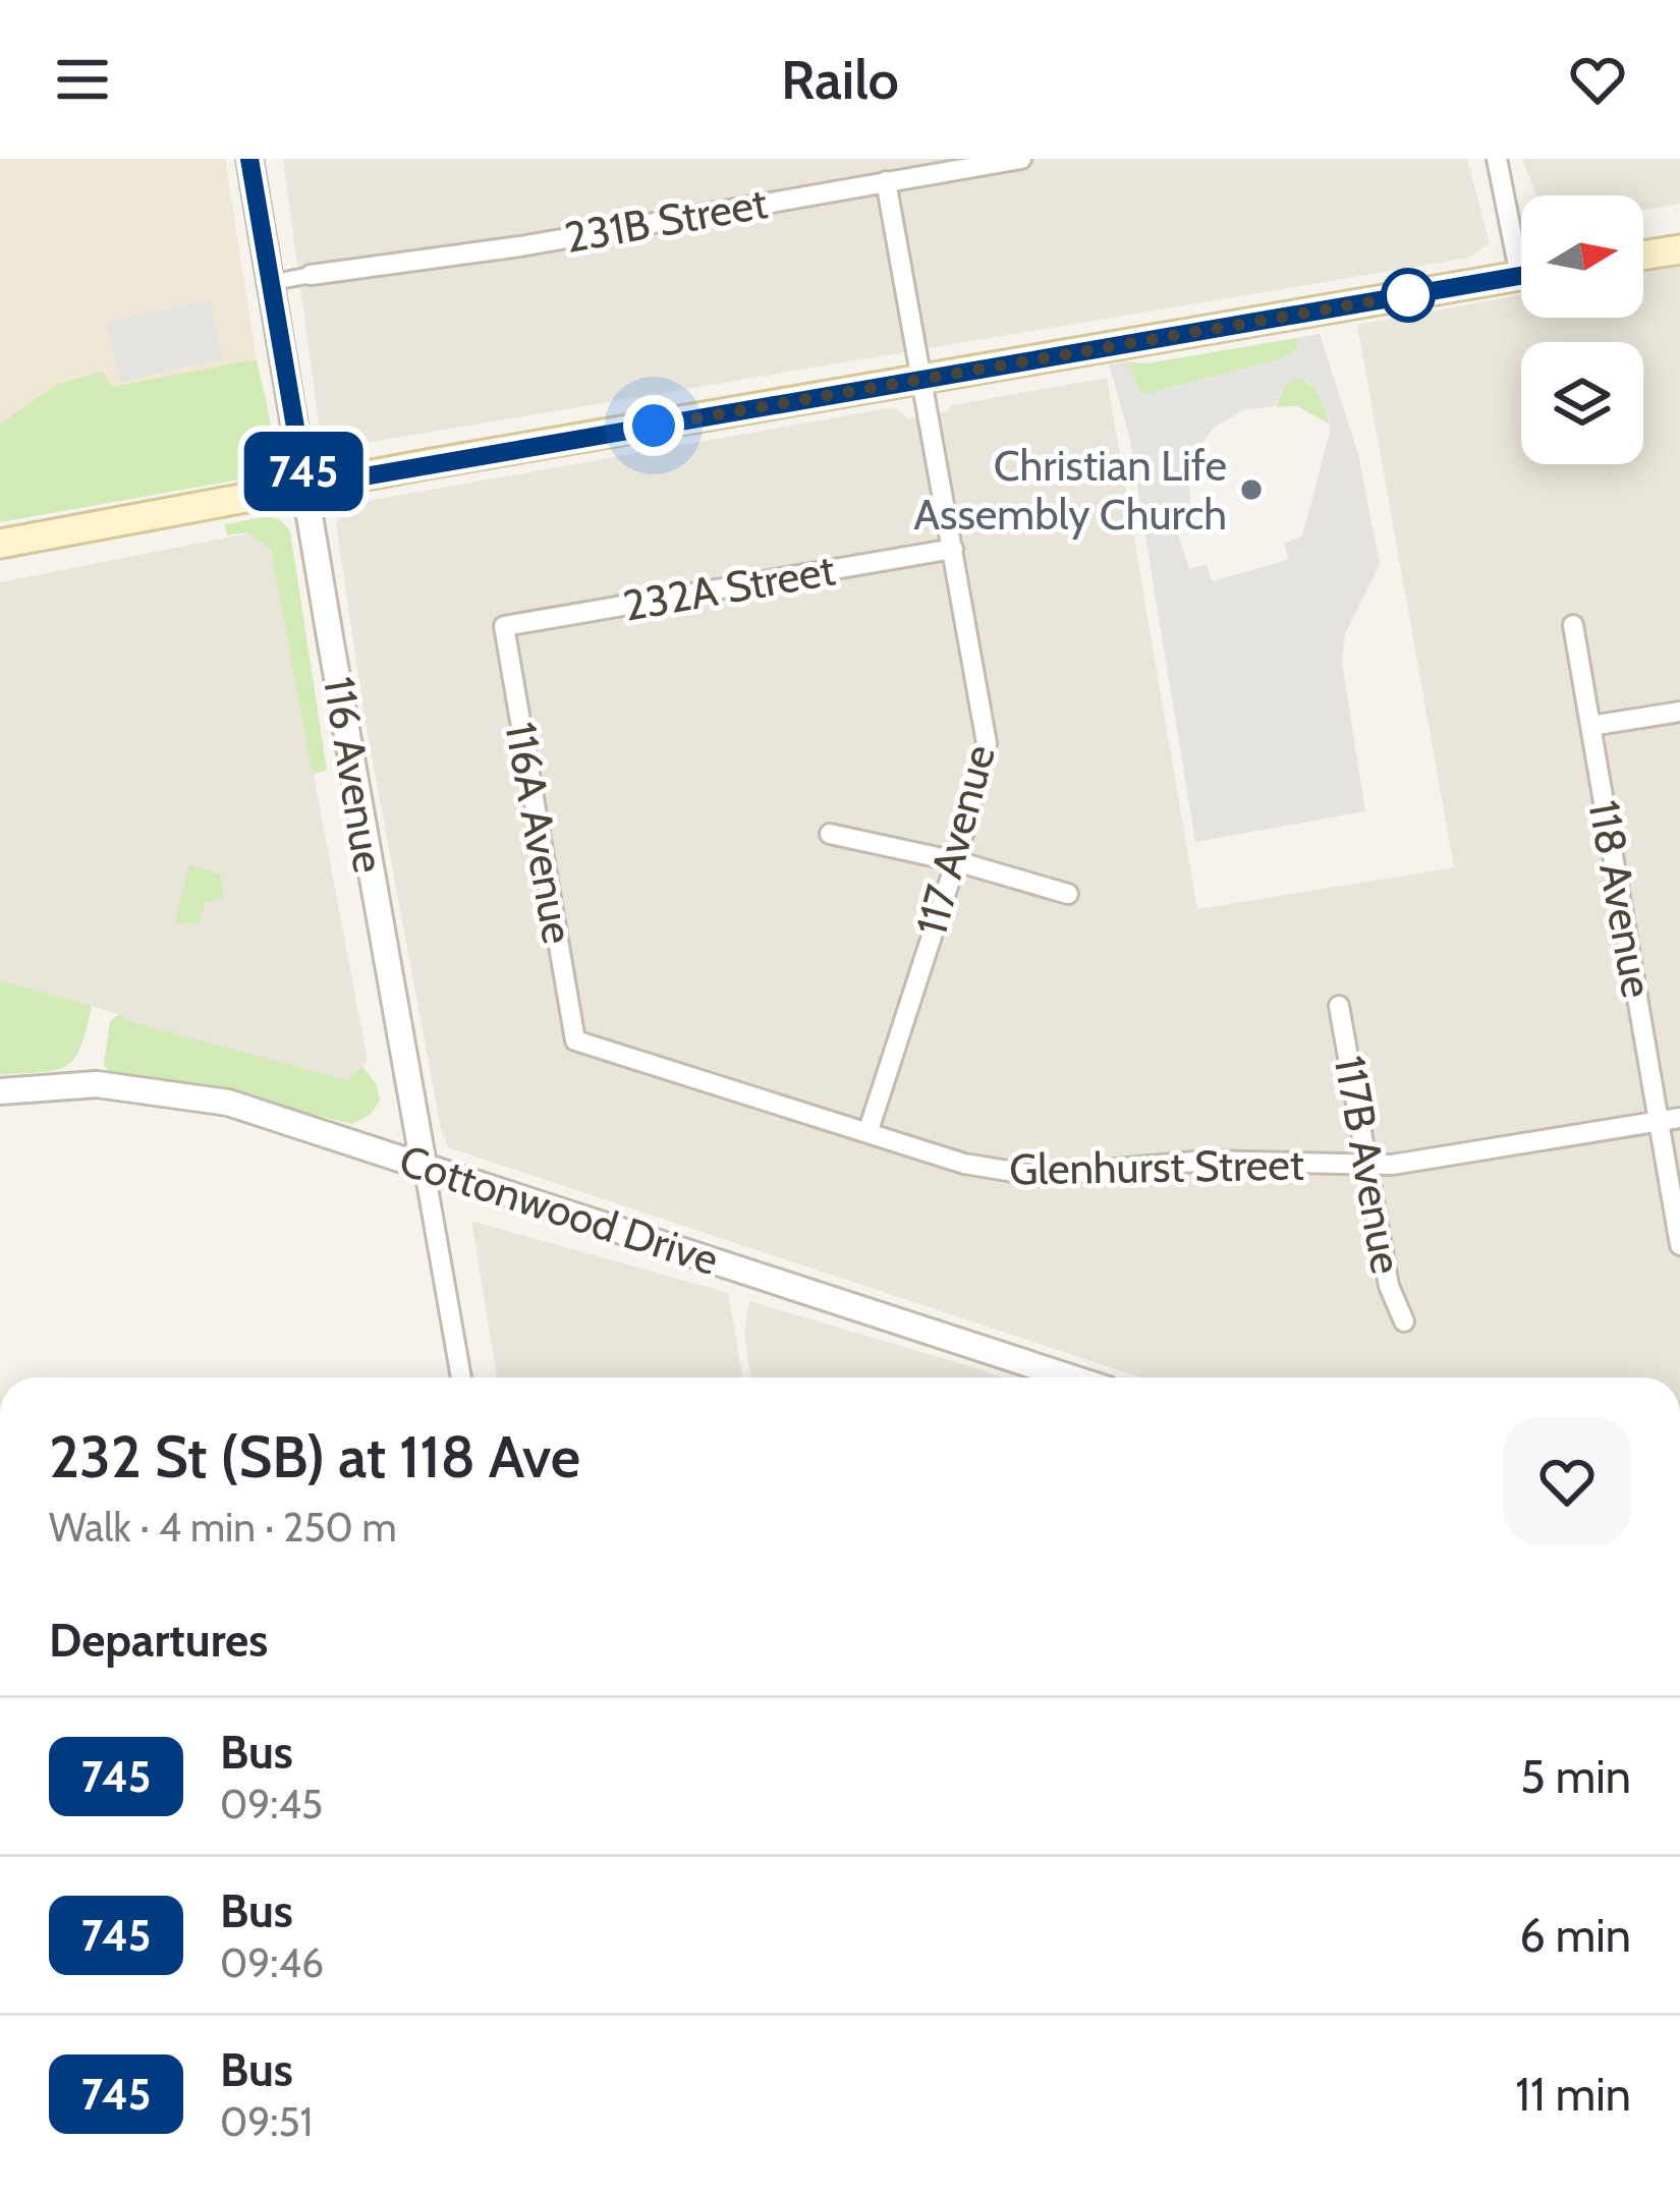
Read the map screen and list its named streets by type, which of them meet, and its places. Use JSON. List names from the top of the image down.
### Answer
{
  "streets": {
    "street": [
      "231B Street",
      "232A Street",
      "116 Avenue",
      "116A Avenue",
      "117 Avenue",
      "118 Avenue",
      "117B Avenue",
      "Glenhurst Street",
      "Cottonwood Drive"
    ]
  },
  "crossings": [
    ["231B Street", "117 Avenue"],
    ["232A Street", "116A Avenue"],
    ["232A Street", "117 Avenue"],
    ["116 Avenue", "Cottonwood Drive"],
    ["116A Avenue", "Glenhurst Street"],
    ["117 Avenue", "Glenhurst Street"],
    ["118 Avenue", "Glenhurst Street"],
    ["117B Avenue", "Glenhurst Street"]
  ],
  "places": ["Christian Life Assembly Church"],
  "lines": ["bus line 745"],
  "north": "right",
  "page": {
    "header": "Railo",
    "on_map": "745",
    "heading": [
      ["232 St (SB) at 118 Ave", "Walk · 4 min · 250 m"],
      "Departures"
    ],
    "list": [
      {
        "mark": "745",
        "name": "Bus",
        "note": "09:45",
        "value": "5 min"
      },
      {
        "mark": "745",
        "name": "Bus",
        "note": "09:46",
        "value": "6 min"
      },
      {
        "mark": "745",
        "name": "Bus",
        "note": "09:51",
        "value": "11 min"
      }
    ]
  }
}
